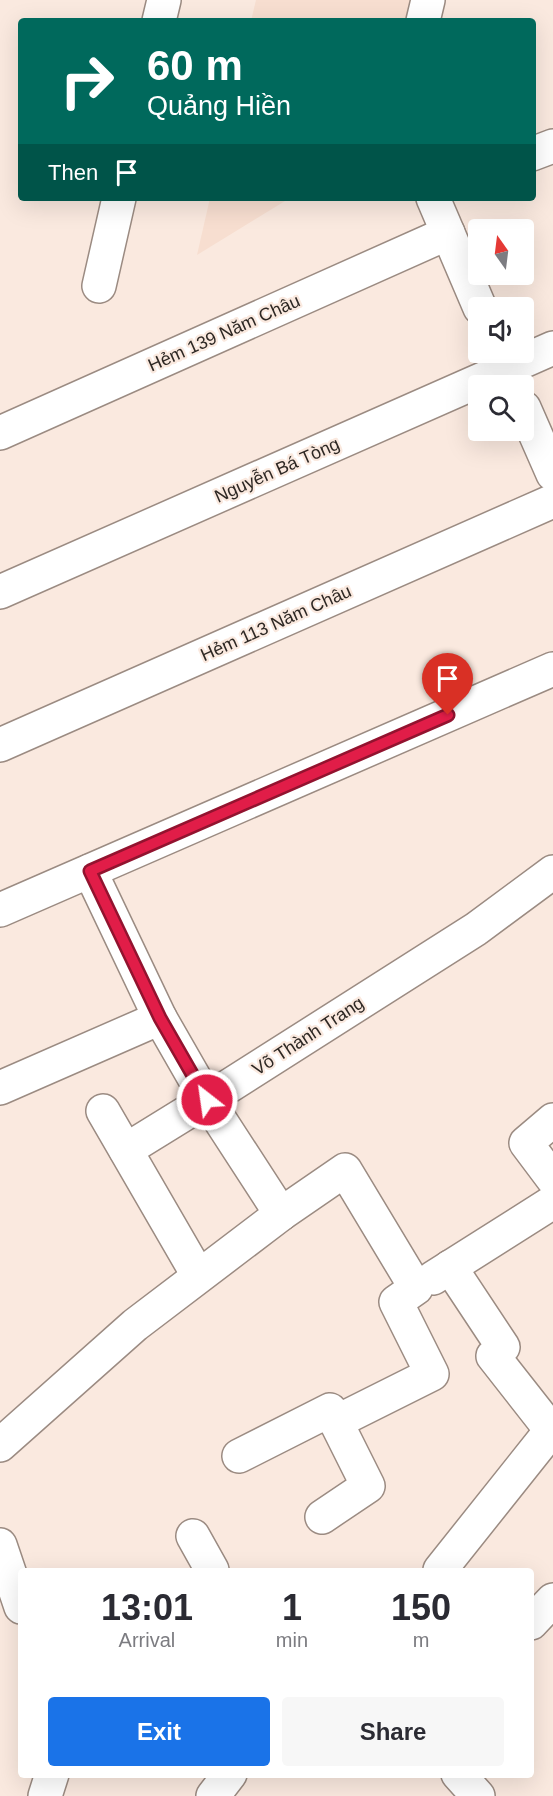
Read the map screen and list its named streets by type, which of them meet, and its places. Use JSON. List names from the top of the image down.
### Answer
{
  "streets": {
    "street": [
      "Hẻm 139 Năm Châu",
      "Nguyễn Bá Tòng",
      "Hẻm 113 Năm Châu",
      "Võ Thành Trang"
    ]
  },
  "north": "top",
  "page": {
    "turn": ["60 m", "Quảng Hiền"],
    "then": "Then",
    "eta": [
      "13:01",
      "Arrival",
      "1",
      "min",
      "150",
      "m"
    ],
    "buttons": ["Exit", "Share"]
  }
}
